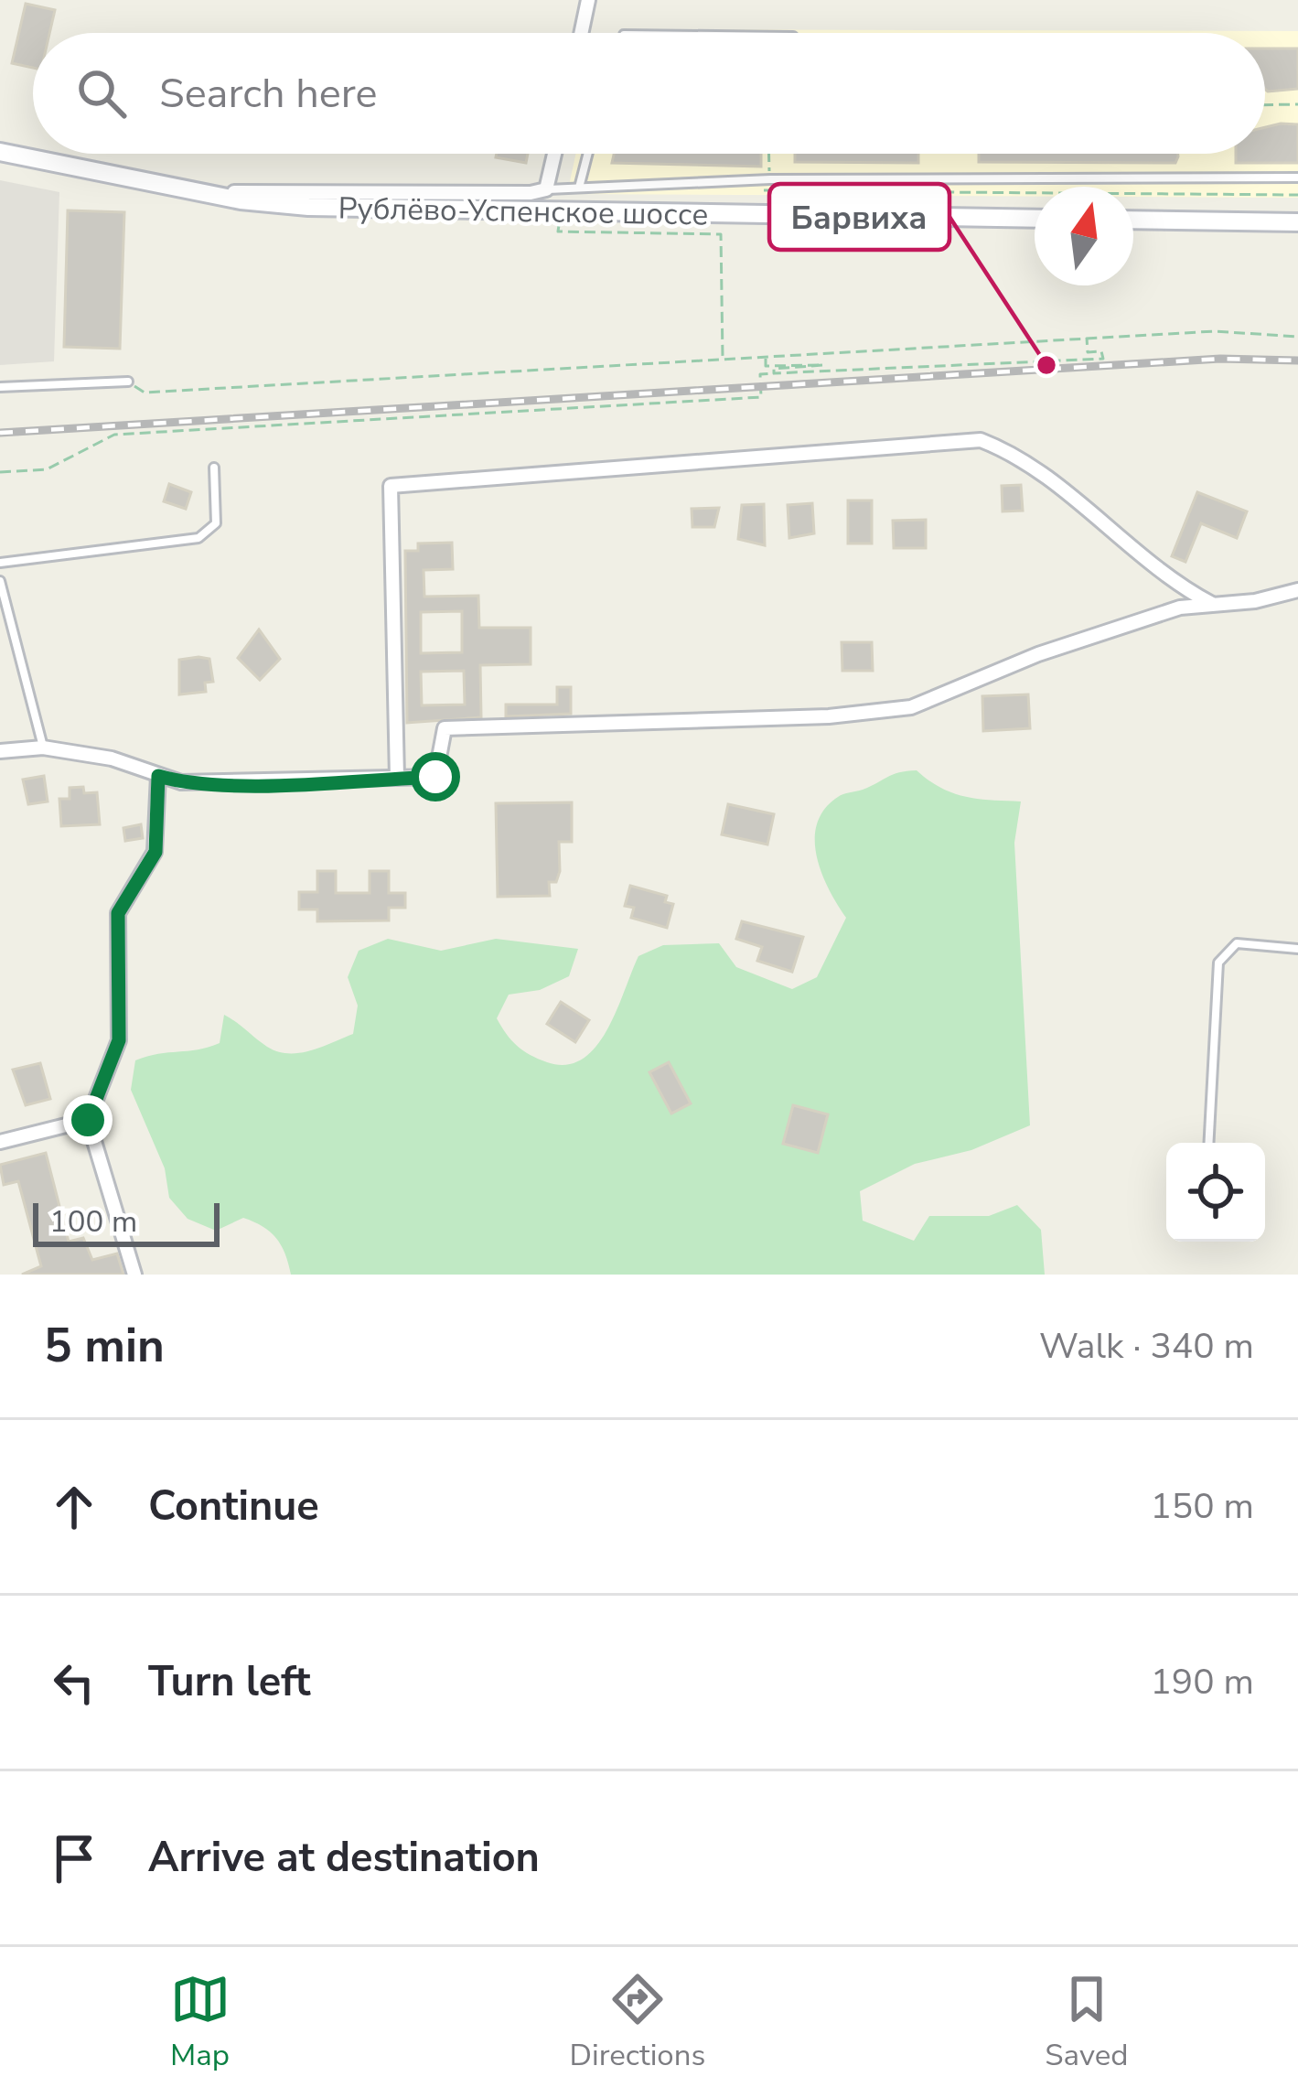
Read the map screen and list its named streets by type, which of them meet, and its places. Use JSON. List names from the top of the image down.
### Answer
{
  "streets": {
    "main road": ["Рублёво-Успенское шоссе"]
  },
  "places": ["Барвиха"],
  "scale_bar": "100 m",
  "north": "top",
  "page": {
    "search": "Search here",
    "scale": "100 m",
    "heading": ["5 min", "Walk · 340 m"],
    "list": [
      ["Continue", "150 m"],
      ["Turn left", "190 m"],
      "Arrive at destination"
    ],
    "nav": ["Map", "Directions", "Saved"]
  }
}
